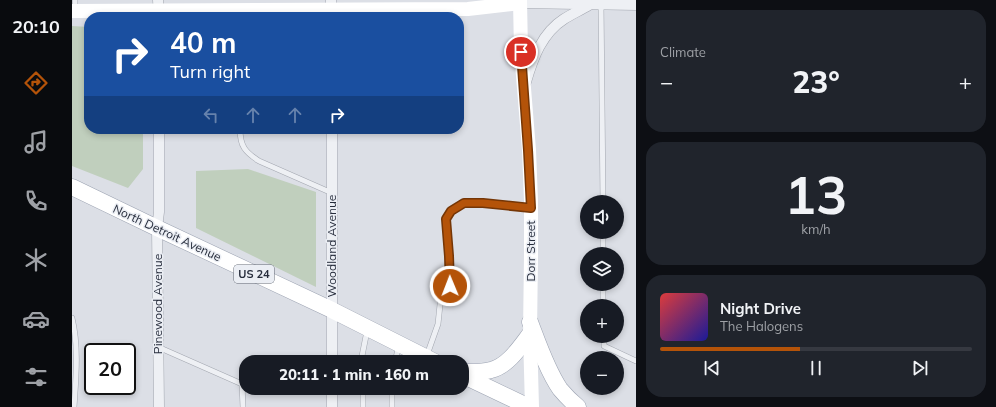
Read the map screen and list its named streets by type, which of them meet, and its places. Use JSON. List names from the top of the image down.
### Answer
{
  "streets": {
    "main road": ["North Detroit Avenue", "US 24"],
    "street": ["Woodland Avenue", "Dorr Street", "Pinewood Avenue"]
  },
  "crossings": [
    ["North Detroit Avenue", "Woodland Avenue"],
    ["North Detroit Avenue", "Pinewood Avenue"]
  ],
  "page": {
    "tabs": "20:10",
    "tile": [
      "Climate",
      ["13", "km/h"]
    ],
    "turn": ["40 m", "Turn right"],
    "heat": ["−", "23°", "+"],
    "map_buttons": ["+", "−"],
    "song": ["Night Drive", "The Halogens"],
    "limit": "20",
    "trip": "20:11 · 1 min · 160 m"
  }
}
